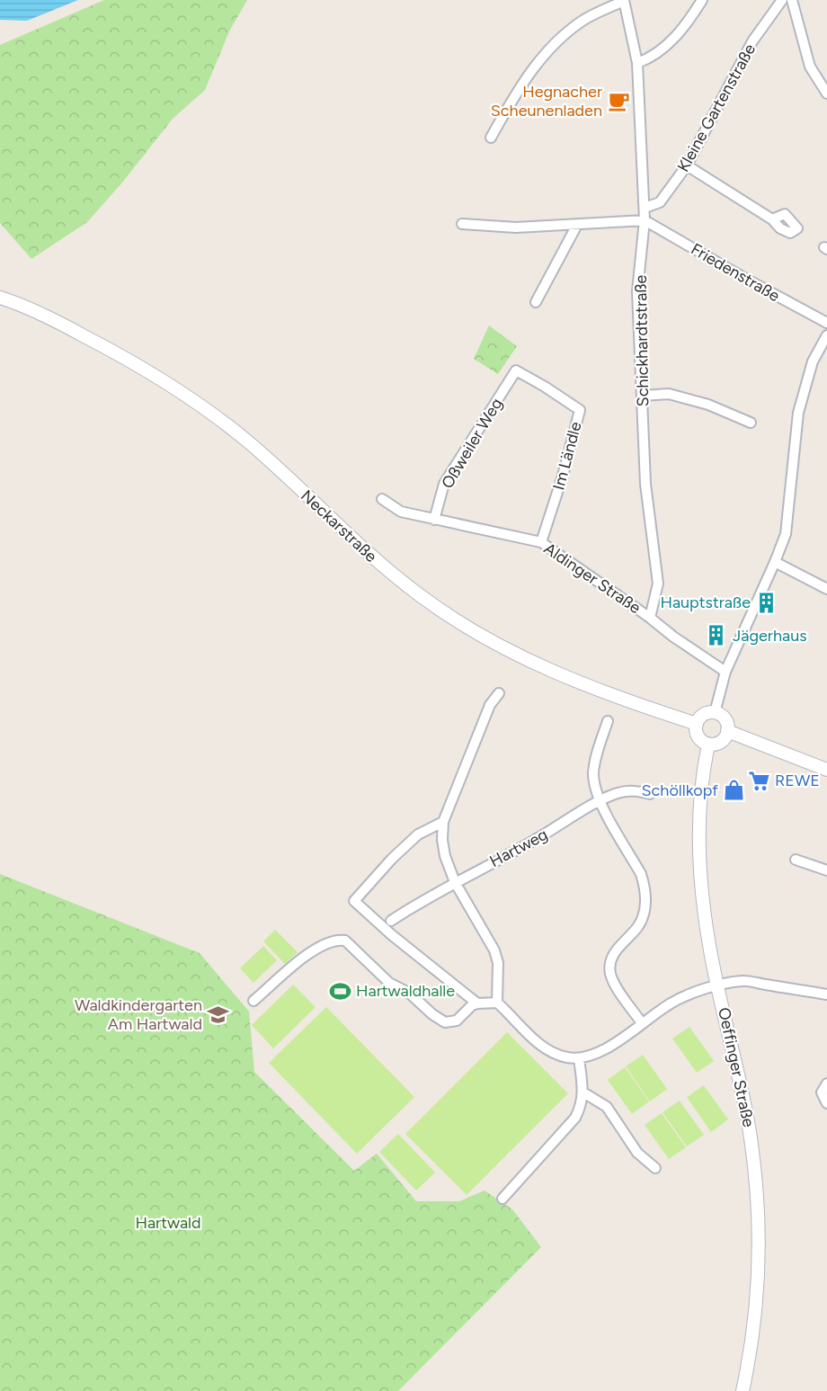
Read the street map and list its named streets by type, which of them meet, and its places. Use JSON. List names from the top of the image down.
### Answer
{
  "streets": {
    "main road": ["Neckarstraße", "Oeffinger Straße"],
    "street": [
      "Kleine Gartenstraße",
      "Friedenstraße",
      "Schickhardtstraße",
      "Oßweiler Weg",
      "Im Ländle",
      "Aldinger Straße",
      "Hartweg"
    ]
  },
  "crossings": [
    ["Kleine Gartenstraße", "Schickhardtstraße"],
    ["Friedenstraße", "Schickhardtstraße"],
    ["Schickhardtstraße", "Aldinger Straße"],
    ["Oßweiler Weg", "Im Ländle"],
    ["Oßweiler Weg", "Aldinger Straße"],
    ["Im Ländle", "Aldinger Straße"],
    ["Neckarstraße", "Oeffinger Straße"]
  ],
  "parks": ["Hartwald"],
  "places": {
    "cafe": ["Hegnacher Scheunenladen"],
    "building": ["Hauptstraße", "Jägerhaus"],
    "supermarket": ["REWE"],
    "shop": ["Schöllkopf"],
    "sports": ["Hartwaldhalle"],
    "school or university": ["Waldkindergarten Am Hartwald"]
  }
}
